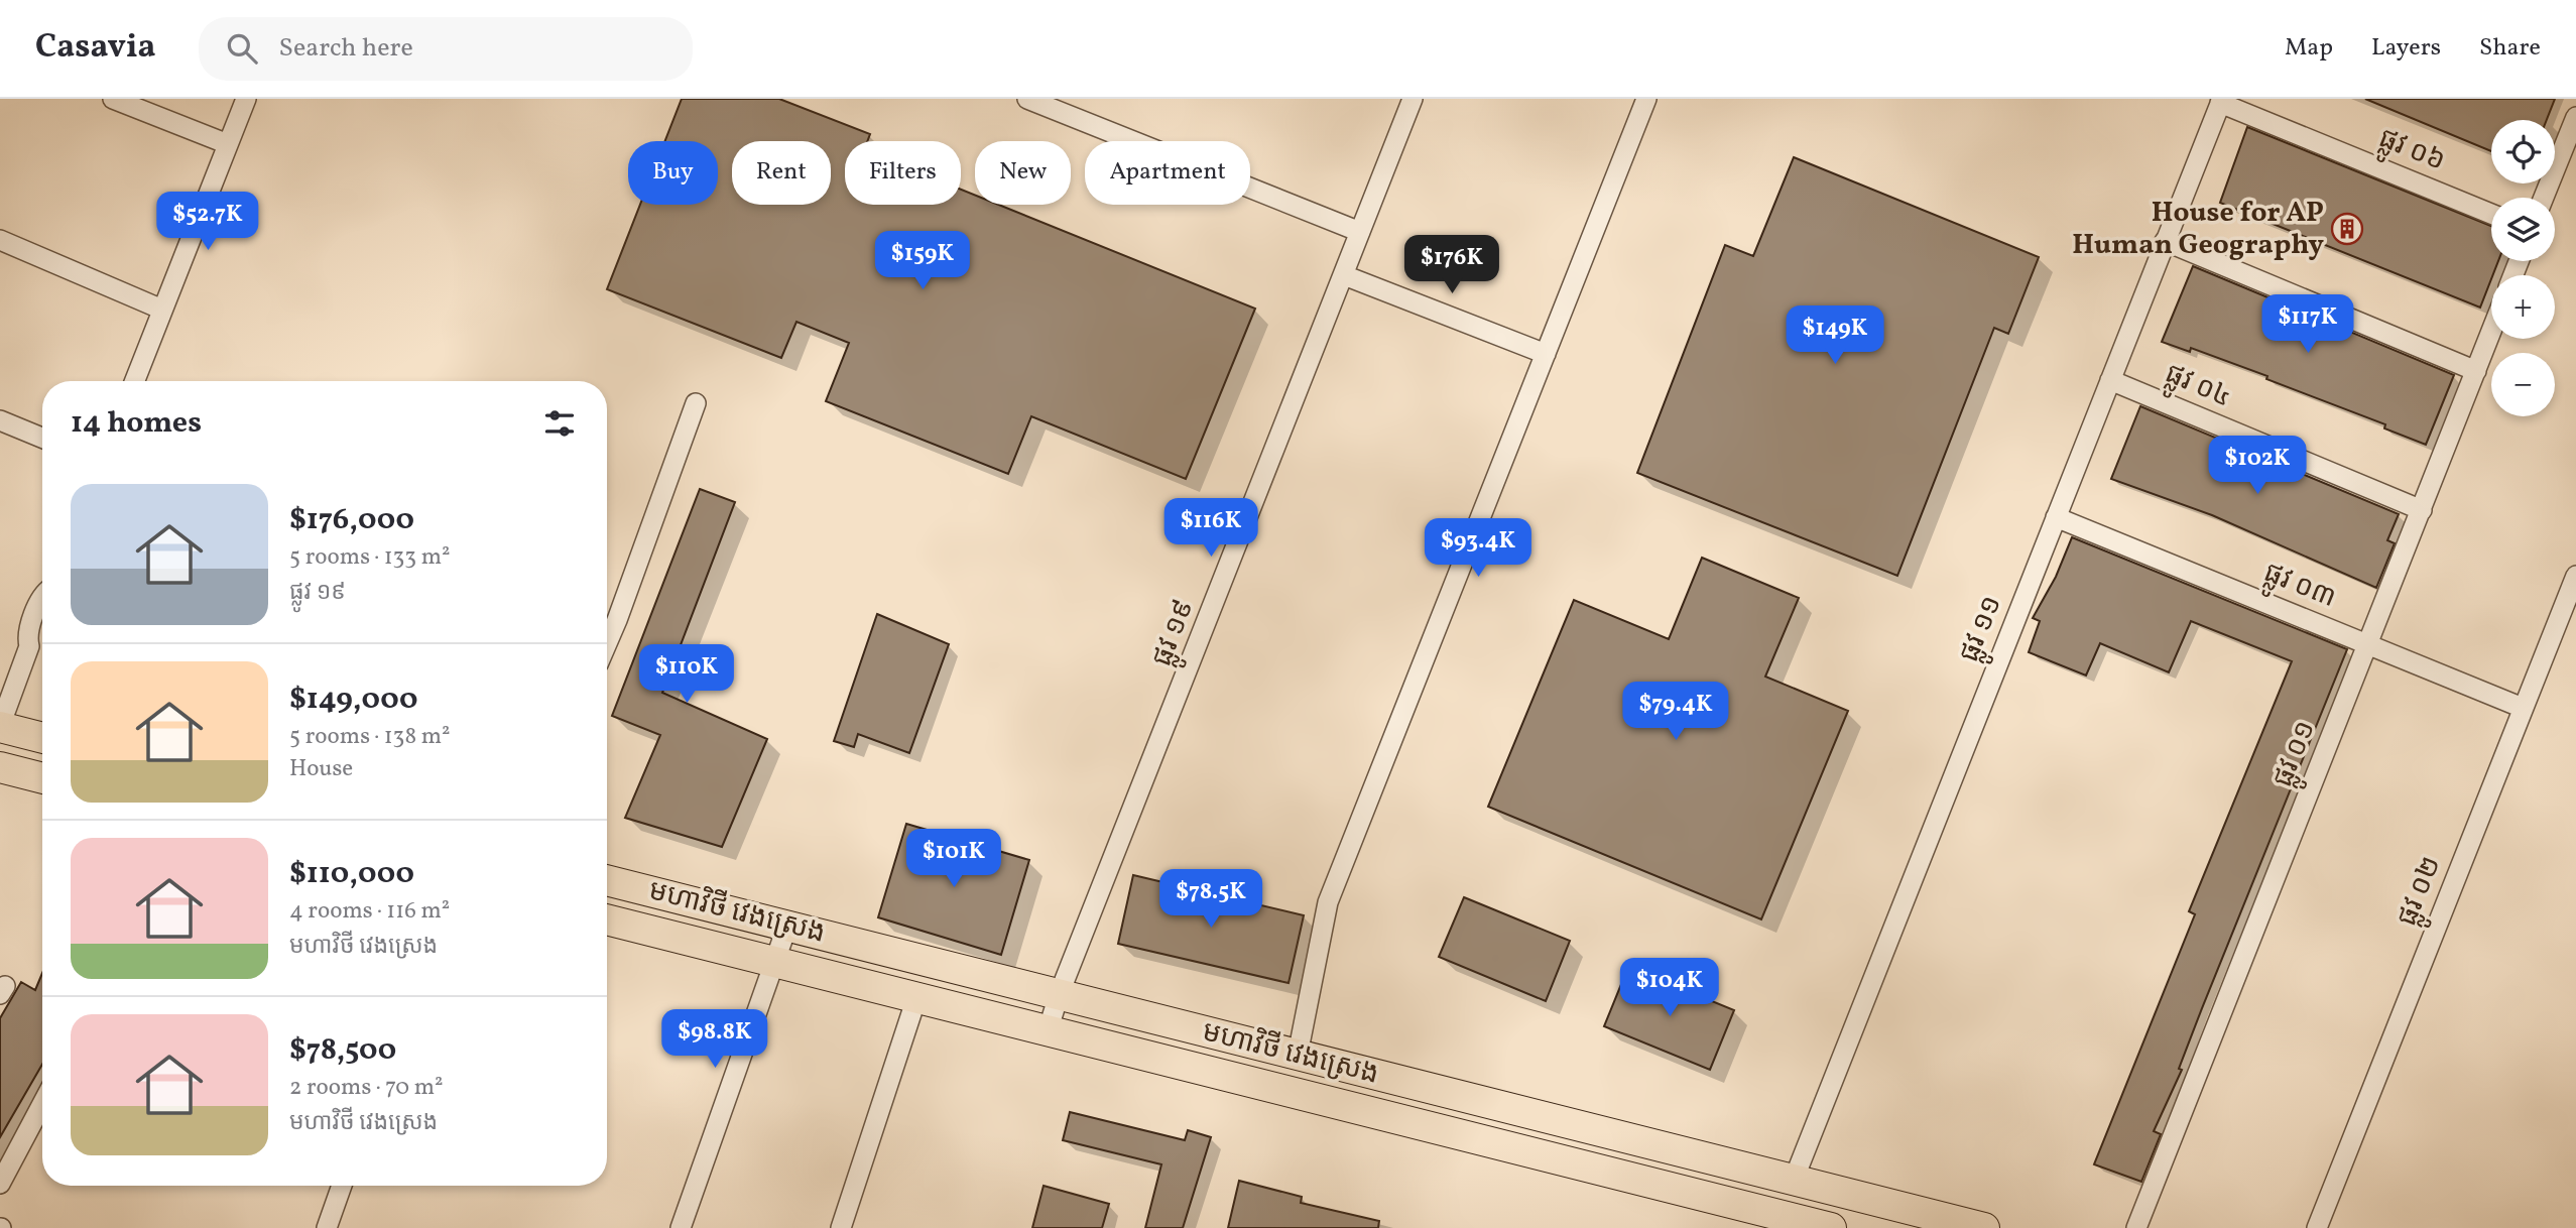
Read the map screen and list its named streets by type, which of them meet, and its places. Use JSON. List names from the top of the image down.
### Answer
{
  "streets": {
    "main road": ["មហាវិថី វេងស្រេង"],
    "street": [
      "ផ្លូវ ០៦",
      "ផ្លូវ ០៤",
      "ផ្លូវ ០៣",
      "ផ្លូវ ១១",
      "ផ្លូវ ១៩",
      "ផ្លូវ ០១",
      "ផ្លូវ ០២"
    ]
  },
  "crossings": [
    ["ផ្លូវ ០៦", "ផ្លូវ ១១"],
    ["ផ្លូវ ០៤", "ផ្លូវ ១១"],
    ["ផ្លូវ ០៤", "ផ្លូវ ០១"],
    ["ផ្លូវ ០៣", "ផ្លូវ ១១"],
    ["ផ្លូវ ០៣", "ផ្លូវ ០១"],
    ["ផ្លូវ ០៣", "ផ្លូវ ០២"],
    ["ផ្លូវ ១១", "មហាវិថី វេងស្រេង"],
    ["ផ្លូវ ១៩", "មហាវិថី វេងស្រេង"]
  ],
  "places": {
    "building": ["House for AP Human Geography"]
  },
  "page": {
    "header": "Casavia",
    "search": "Search here",
    "nav": ["Map", "Layers", "Share"],
    "map_buttons": ["+", "−"],
    "chip": [
      "Buy",
      "Rent",
      "Filters",
      "New",
      "Apartment"
    ],
    "price": [
      "$52.7K",
      "$159K",
      "$176K",
      "$117K",
      "$149K",
      "$102K",
      "$116K",
      "$93.4K",
      "$110K",
      "$79.4K",
      "$101K",
      "$78.5K",
      "$104K",
      "$98.8K"
    ],
    "heading": "14 homes",
    "list": [
      {
        "name": "$176,000",
        "note": "5 rooms · 133 m² · ផ្លូវ ១៩"
      },
      {
        "name": "$149,000",
        "note": "5 rooms · 138 m² · House"
      },
      {
        "name": "$110,000",
        "note": "4 rooms · 116 m² · មហាវិថី វេងស្រេង"
      },
      {
        "name": "$78,500",
        "note": "2 rooms · 70 m² · មហាវិថី វេងស្រេង"
      }
    ]
  }
}
